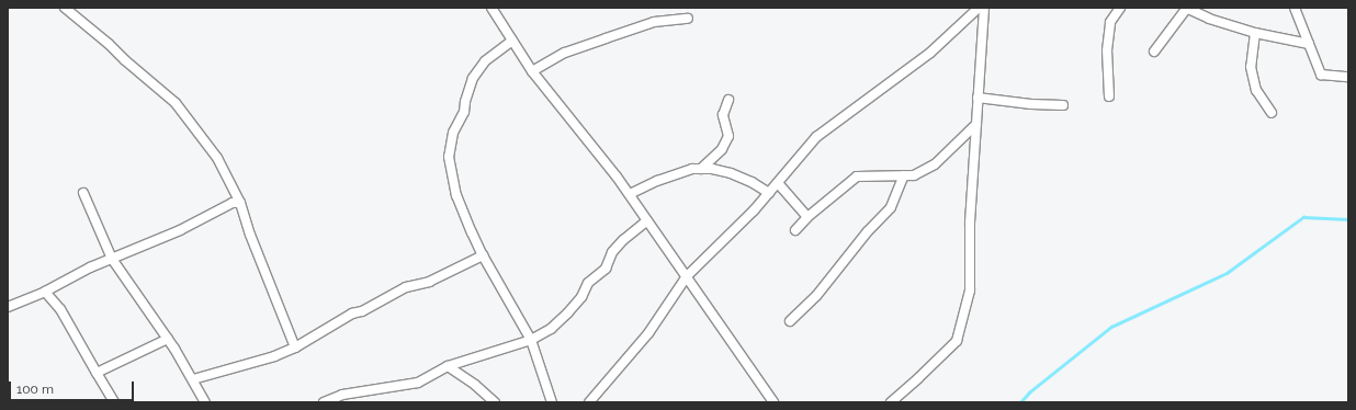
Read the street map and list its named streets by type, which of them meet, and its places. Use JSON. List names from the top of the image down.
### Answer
{
  "scale_bar": "100 m"
}
